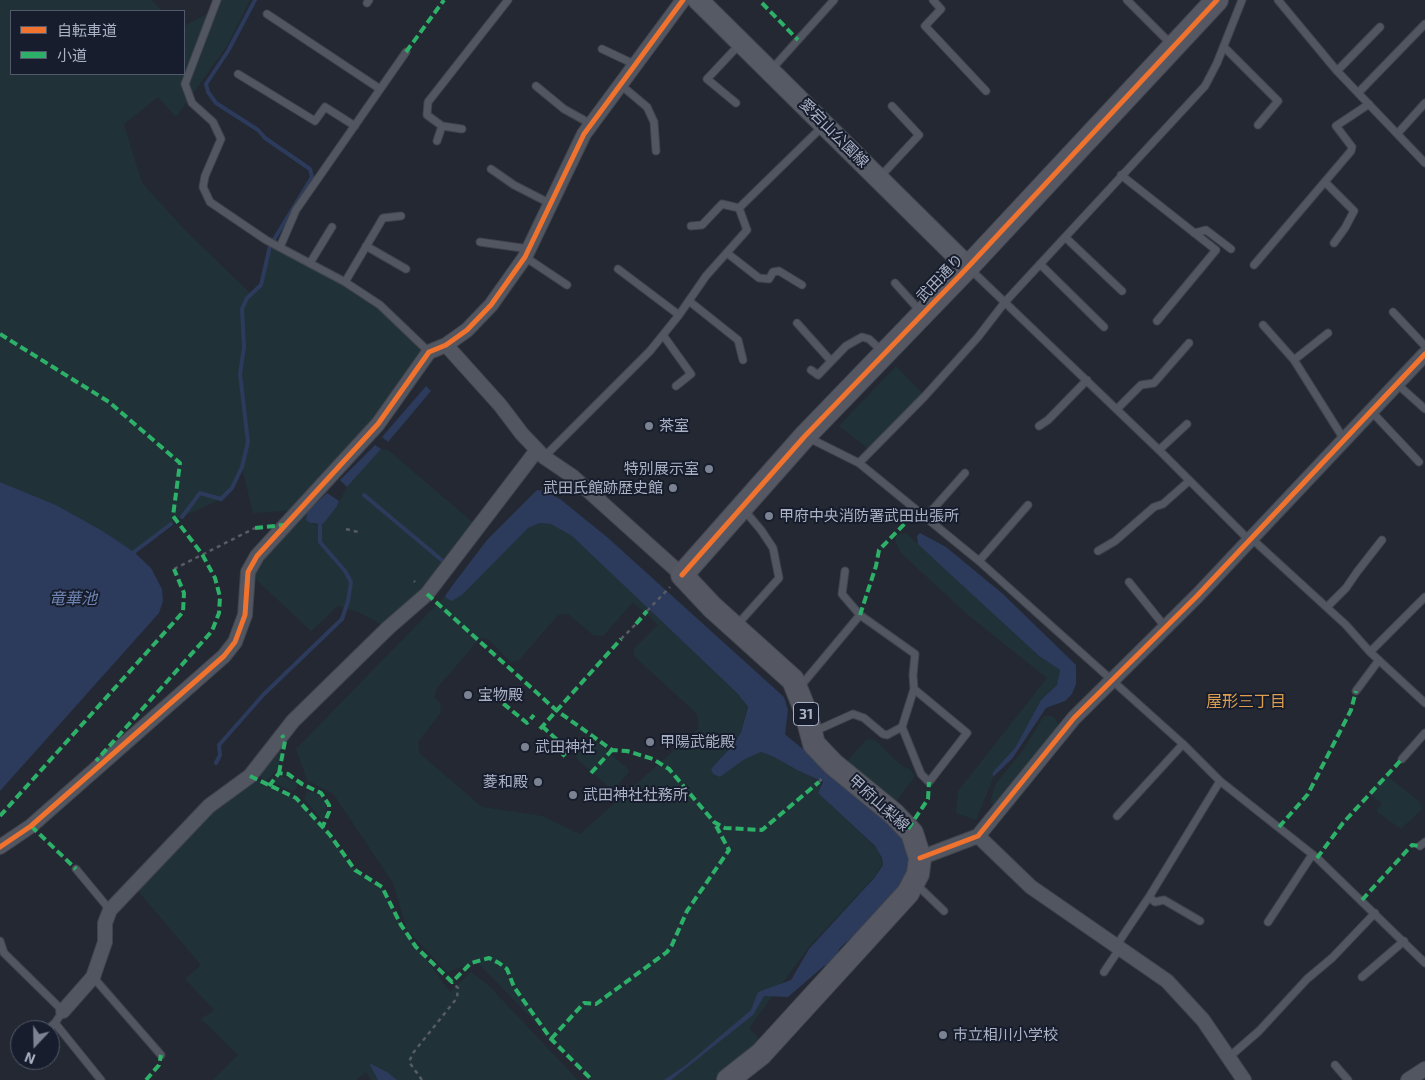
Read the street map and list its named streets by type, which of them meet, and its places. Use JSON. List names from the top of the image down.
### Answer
{
  "streets": {
    "main road": [
      "愛宕山公園線",
      "武田通り",
      "31",
      "甲府山梨線"
    ]
  },
  "crossings": [
    ["愛宕山公園線", "武田通り"],
    ["武田通り", "甲府山梨線"]
  ],
  "districts": ["屋形三丁目"],
  "water": ["竜華池"],
  "places": [
    "茶室",
    "特別展示室",
    "武田氏館跡歴史館",
    "甲府中央消防署武田出張所",
    "宝物殿",
    "甲陽武能殿",
    "武田神社",
    "菱和殿",
    "武田神社社務所",
    "市立相川小学校"
  ],
  "legend": ["自転車道", "小道"],
  "north": "bottom"
}
